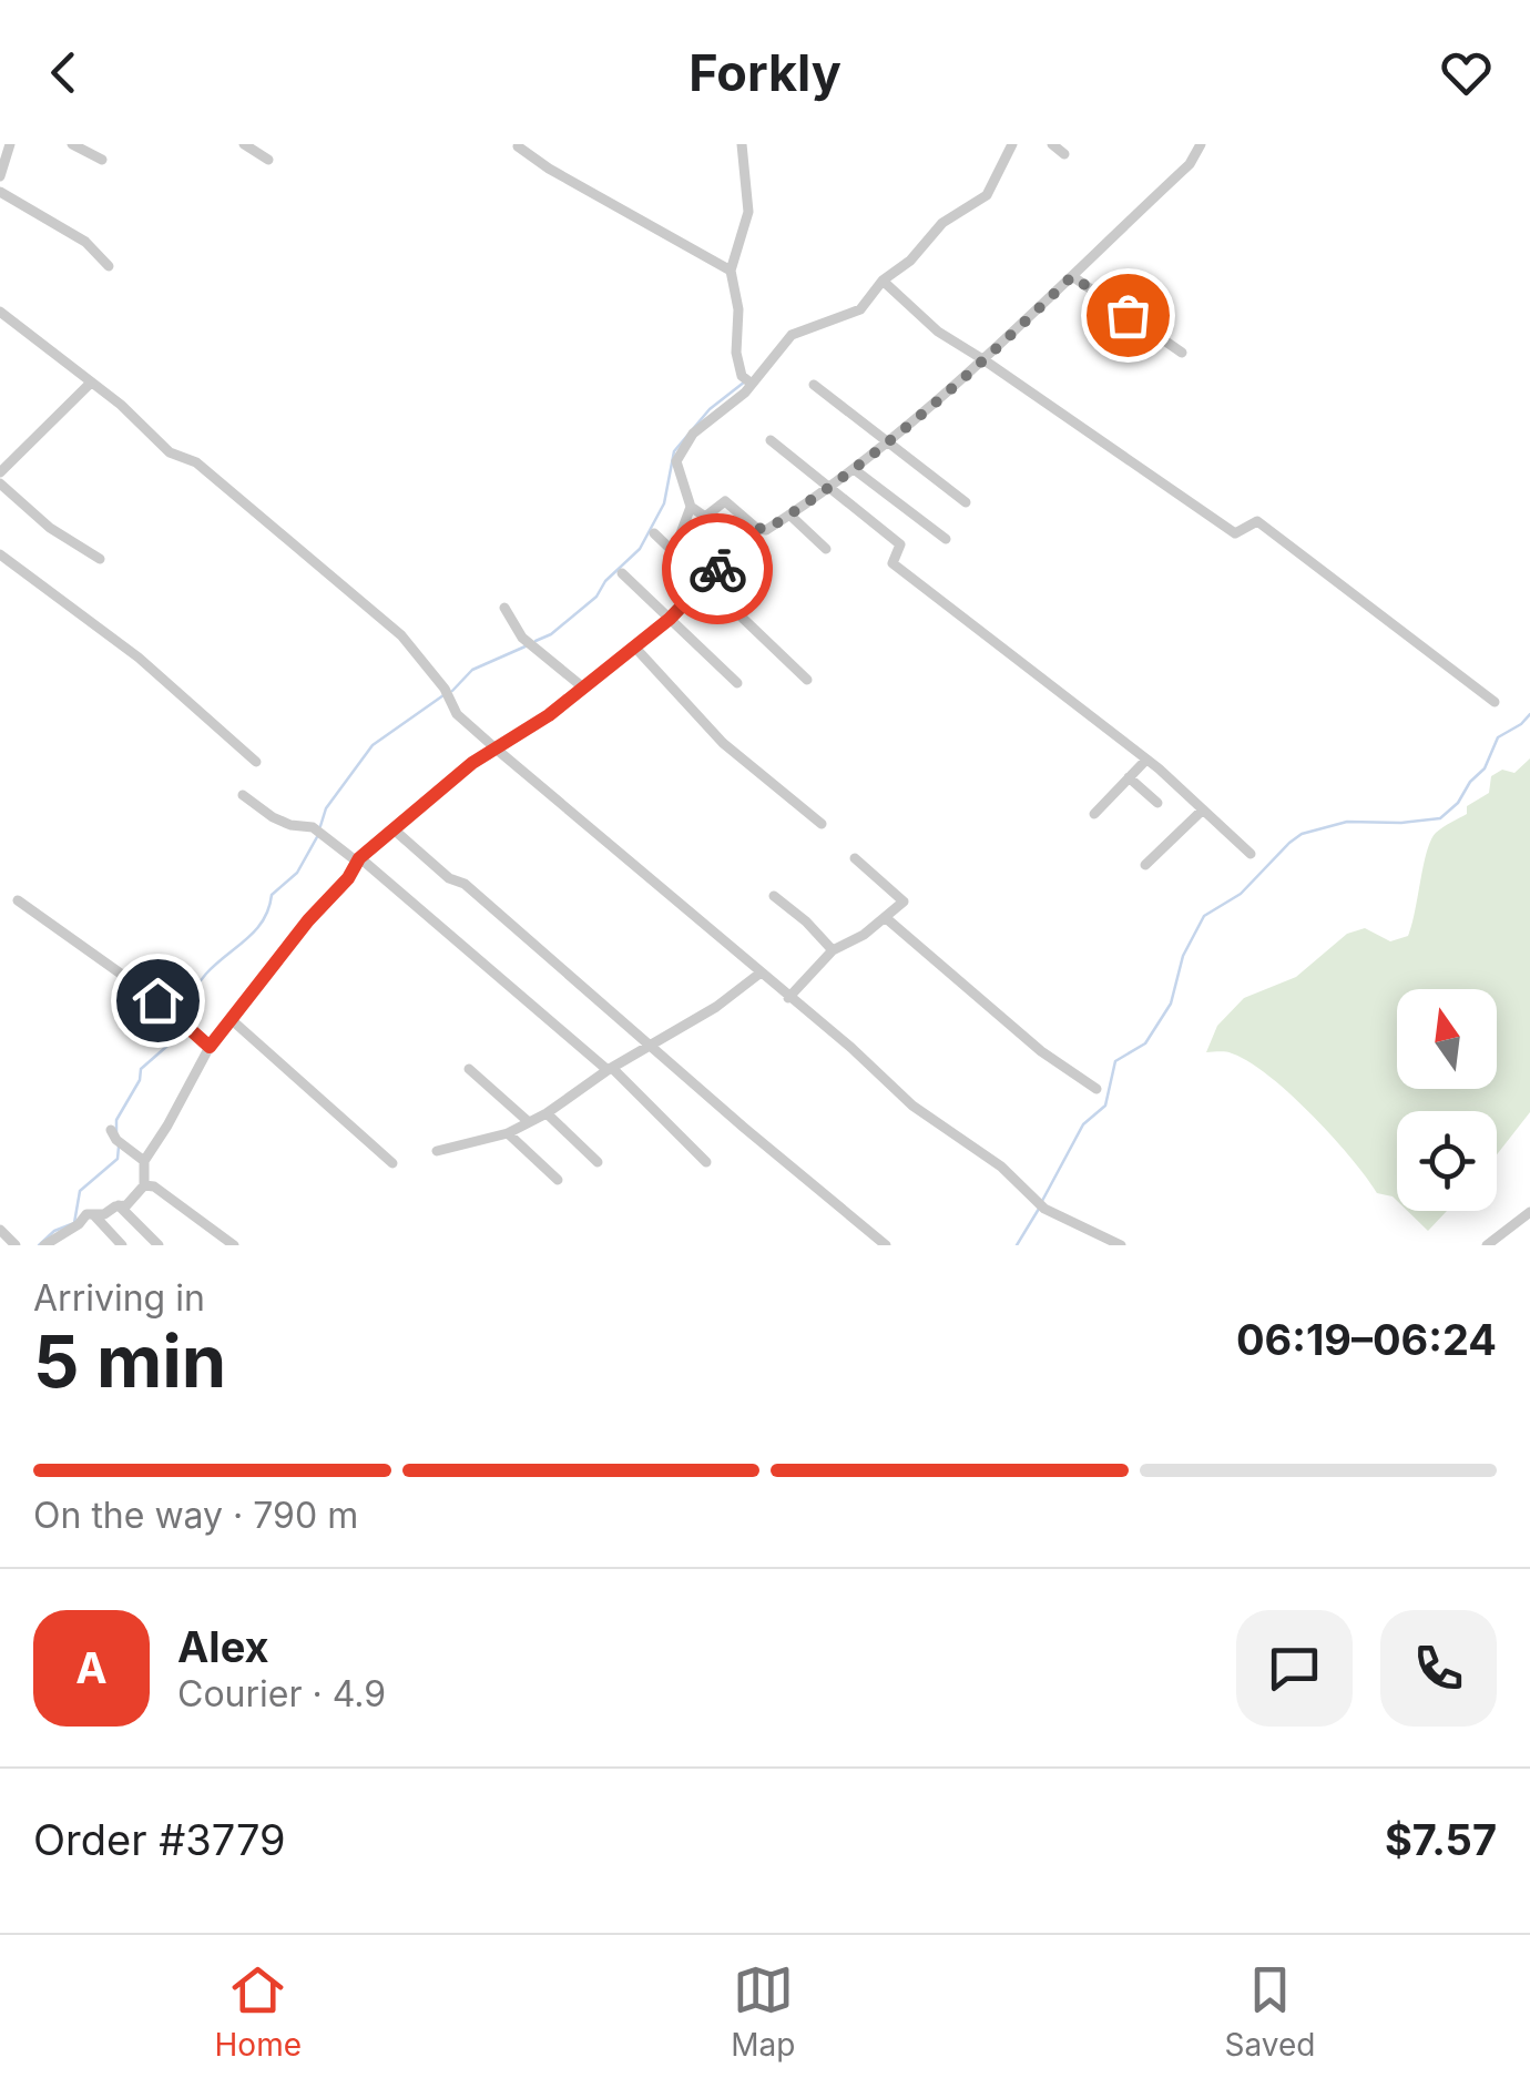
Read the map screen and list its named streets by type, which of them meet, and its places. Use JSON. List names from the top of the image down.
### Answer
{
  "north": "top",
  "page": {
    "header": "Forkly",
    "heading": ["5 min", "Arriving in", "06:19–06:24"],
    "panel": [
      "Alex",
      "Courier · 4.9",
      "Order #3779",
      "$7.57"
    ],
    "bar": "On the way · 790 m",
    "round": "A",
    "tabs": ["Home", "Map", "Saved"]
  }
}
